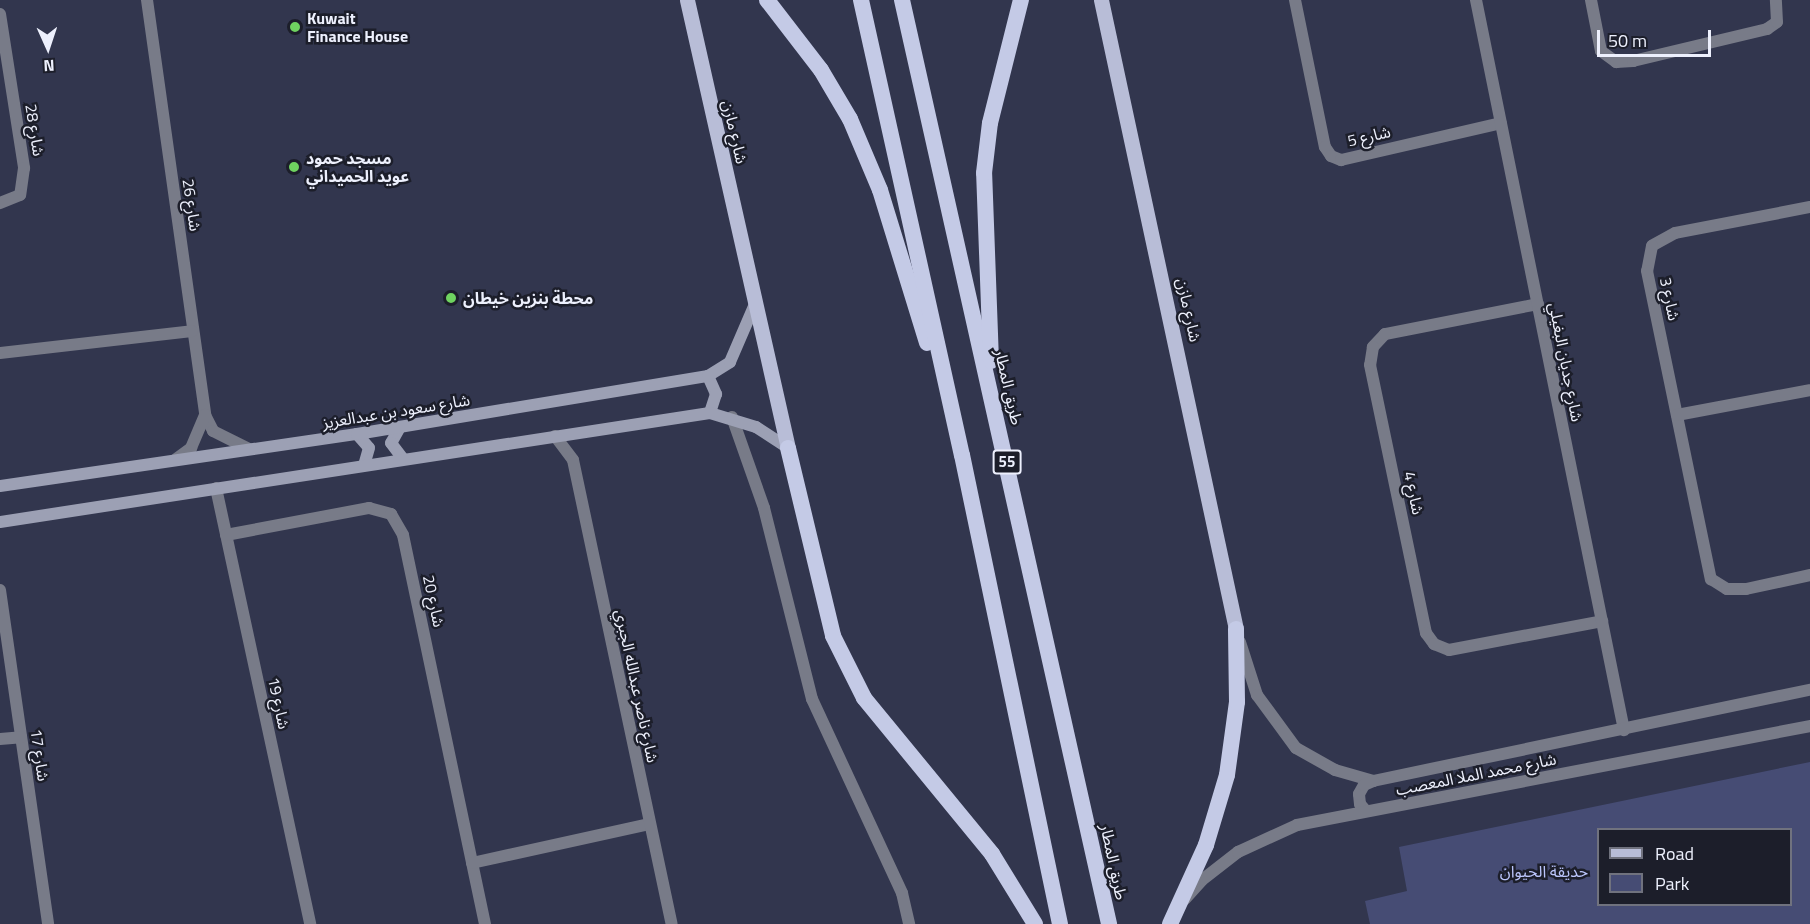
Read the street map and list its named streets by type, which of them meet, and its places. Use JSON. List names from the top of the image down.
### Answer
{
  "streets": {
    "highway": ["طريق المطار", "55"],
    "main road": ["شارع مازن", "شارع سعود بن عبدالعزيز"],
    "street": [
      "شارع 28",
      "شارع 5",
      "شارع 26",
      "شارع 3",
      "شارع جديان البغيلي",
      "شارع 4",
      "شارع 20",
      "شارع ناصر عبدالله الجبري",
      "شارع 19",
      "شارع 17",
      "شارع محمد الملا المعصب"
    ]
  },
  "crossings": [
    ["شارع مازن", "شارع سعود بن عبدالعزيز"],
    ["شارع مازن", "شارع محمد الملا المعصب"],
    ["شارع 5", "شارع جديان البغيلي"],
    ["شارع جديان البغيلي", "شارع 4"],
    ["شارع جديان البغيلي", "شارع محمد الملا المعصب"],
    ["شارع 20", "شارع 19"]
  ],
  "parks": ["حديقة الحيوان"],
  "places": ["Kuwait Finance House", "مسجد حمود عويد الحميداني", "محطة بنزين خيطان"],
  "legend": ["Road", "Park"],
  "scale_bar": "50 m",
  "north": "bottom"
}
